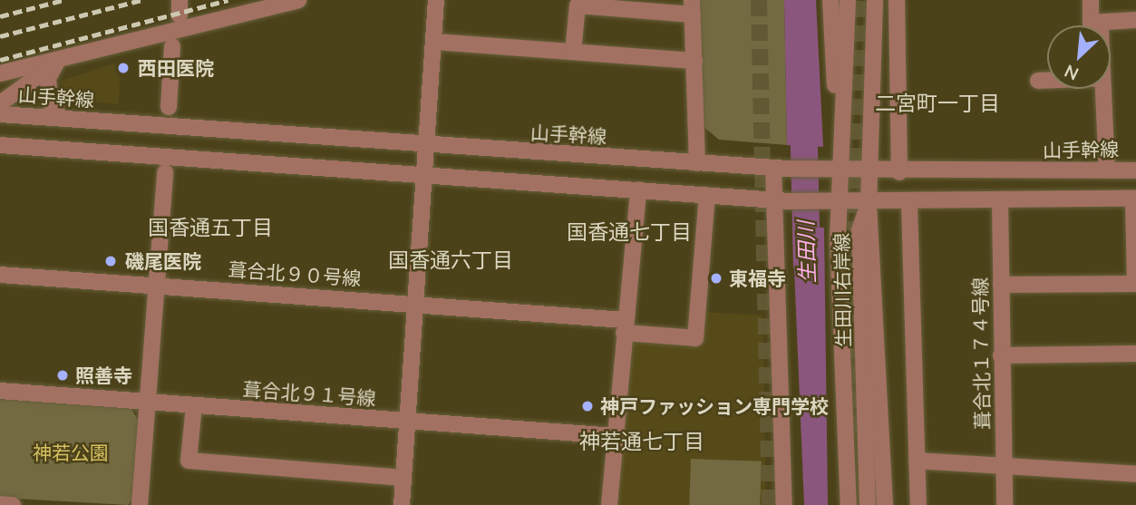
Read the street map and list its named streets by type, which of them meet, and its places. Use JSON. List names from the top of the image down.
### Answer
{
  "streets": {
    "street": [
      "山手幹線",
      "葺合北９０号線",
      "生田川右岸線",
      "葺合北１７４号線",
      "葺合北９１号線"
    ]
  },
  "crossings": [
    ["山手幹線", "生田川右岸線"]
  ],
  "districts": [
    "二宮町一丁目",
    "国香通五丁目",
    "国香通七丁目",
    "国香通六丁目",
    "神若通七丁目"
  ],
  "water": ["生田川"],
  "parks": ["神若公園"],
  "places": [
    "西田医院",
    "磯尾医院",
    "東福寺",
    "照善寺",
    "神戸ファッション専門学校"
  ],
  "north": "bottom left"
}
